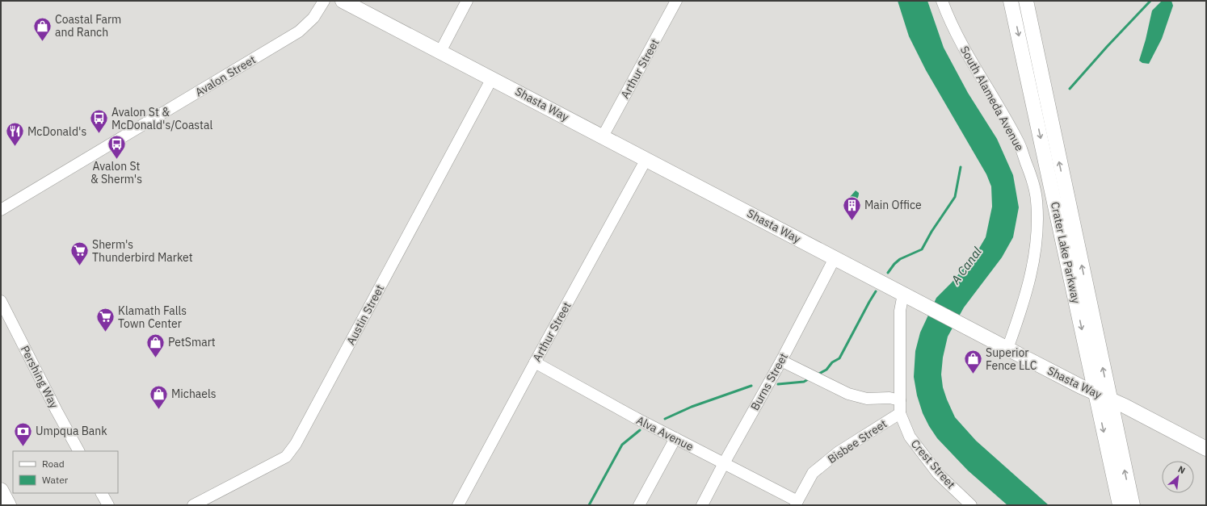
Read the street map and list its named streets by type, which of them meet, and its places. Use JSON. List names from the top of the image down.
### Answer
{
  "streets": {
    "main road": ["Shasta Way", "Crater Lake Parkway"],
    "street": [
      "Arthur Street",
      "Avalon Street",
      "South Alameda Avenue",
      "Austin Street",
      "Pershing Way",
      "Burns Street",
      "Alva Avenue",
      "Bisbee Street",
      "Crest Street"
    ]
  },
  "crossings": [
    ["Arthur Street", "Shasta Way"],
    ["Arthur Street", "Alva Avenue"],
    ["South Alameda Avenue", "Shasta Way"],
    ["Shasta Way", "Crater Lake Parkway"],
    ["Shasta Way", "Austin Street"],
    ["Shasta Way", "Burns Street"],
    ["Shasta Way", "Crest Street"],
    ["Burns Street", "Alva Avenue"],
    ["Alva Avenue", "Bisbee Street"],
    ["Bisbee Street", "Crest Street"]
  ],
  "water": ["A Canal"],
  "places": {
    "shop": [
      "Coastal Farm and Ranch",
      "PetSmart",
      "Superior Fence LLC",
      "Michaels"
    ],
    "bus stop": ["Avalon St & McDonald's/Coastal", "Avalon St & Sherm's"],
    "restaurant": ["McDonald's"],
    "building": ["Main Office"],
    "supermarket": ["Sherm's Thunderbird Market", "Klamath Falls Town Center"],
    "bank": ["Umpqua Bank"]
  },
  "legend": ["Road", "Water"],
  "north": "top right"
}
